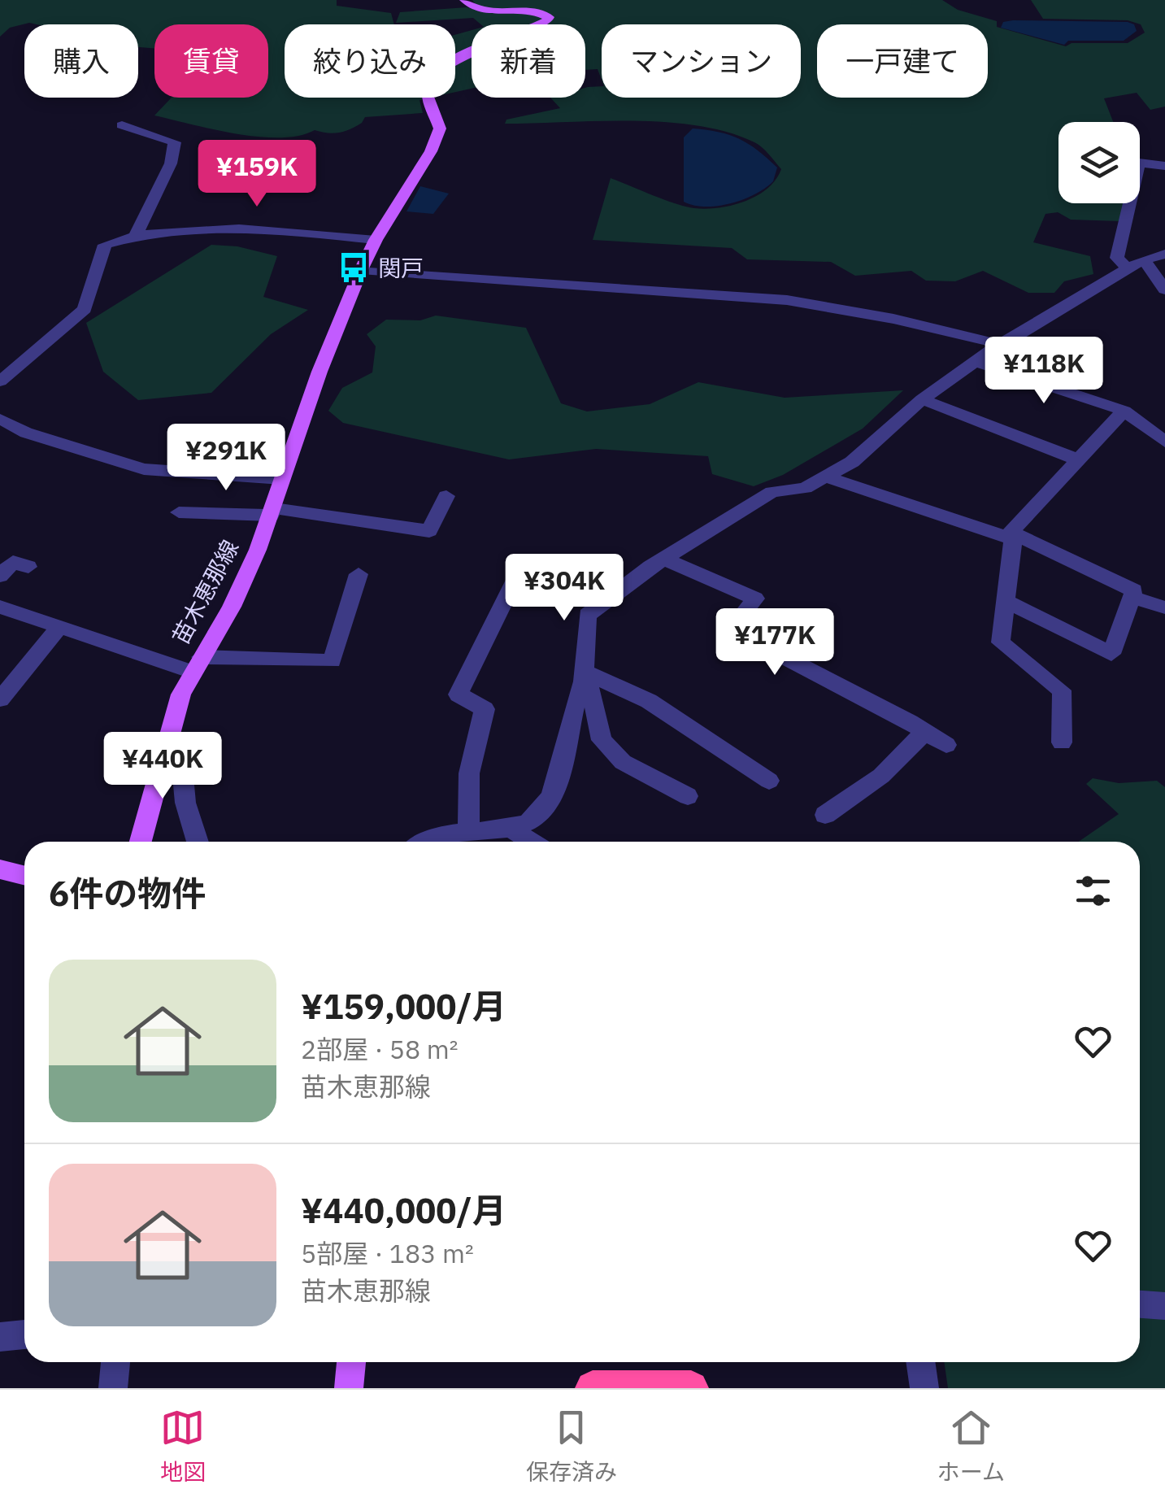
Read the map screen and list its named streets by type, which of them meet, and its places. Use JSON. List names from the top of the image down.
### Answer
{
  "streets": {
    "main road": ["苗木恵那線"]
  },
  "places": {
    "bus stop": ["関戸"]
  },
  "page": {
    "chip": [
      "購入",
      "賃貸",
      "絞り込み",
      "新着",
      "マンション",
      "一戸建て"
    ],
    "price": [
      "¥159K",
      "¥118K",
      "¥291K",
      "¥304K",
      "¥177K",
      "¥440K"
    ],
    "heading": "6件の物件",
    "list": [
      {
        "name": "¥159,000/月",
        "note": "2部屋 · 58 m² · 苗木恵那線"
      },
      {
        "name": "¥440,000/月",
        "note": "5部屋 · 183 m² · 苗木恵那線"
      }
    ],
    "tabs": ["地図", "保存済み", "ホーム"]
  }
}
